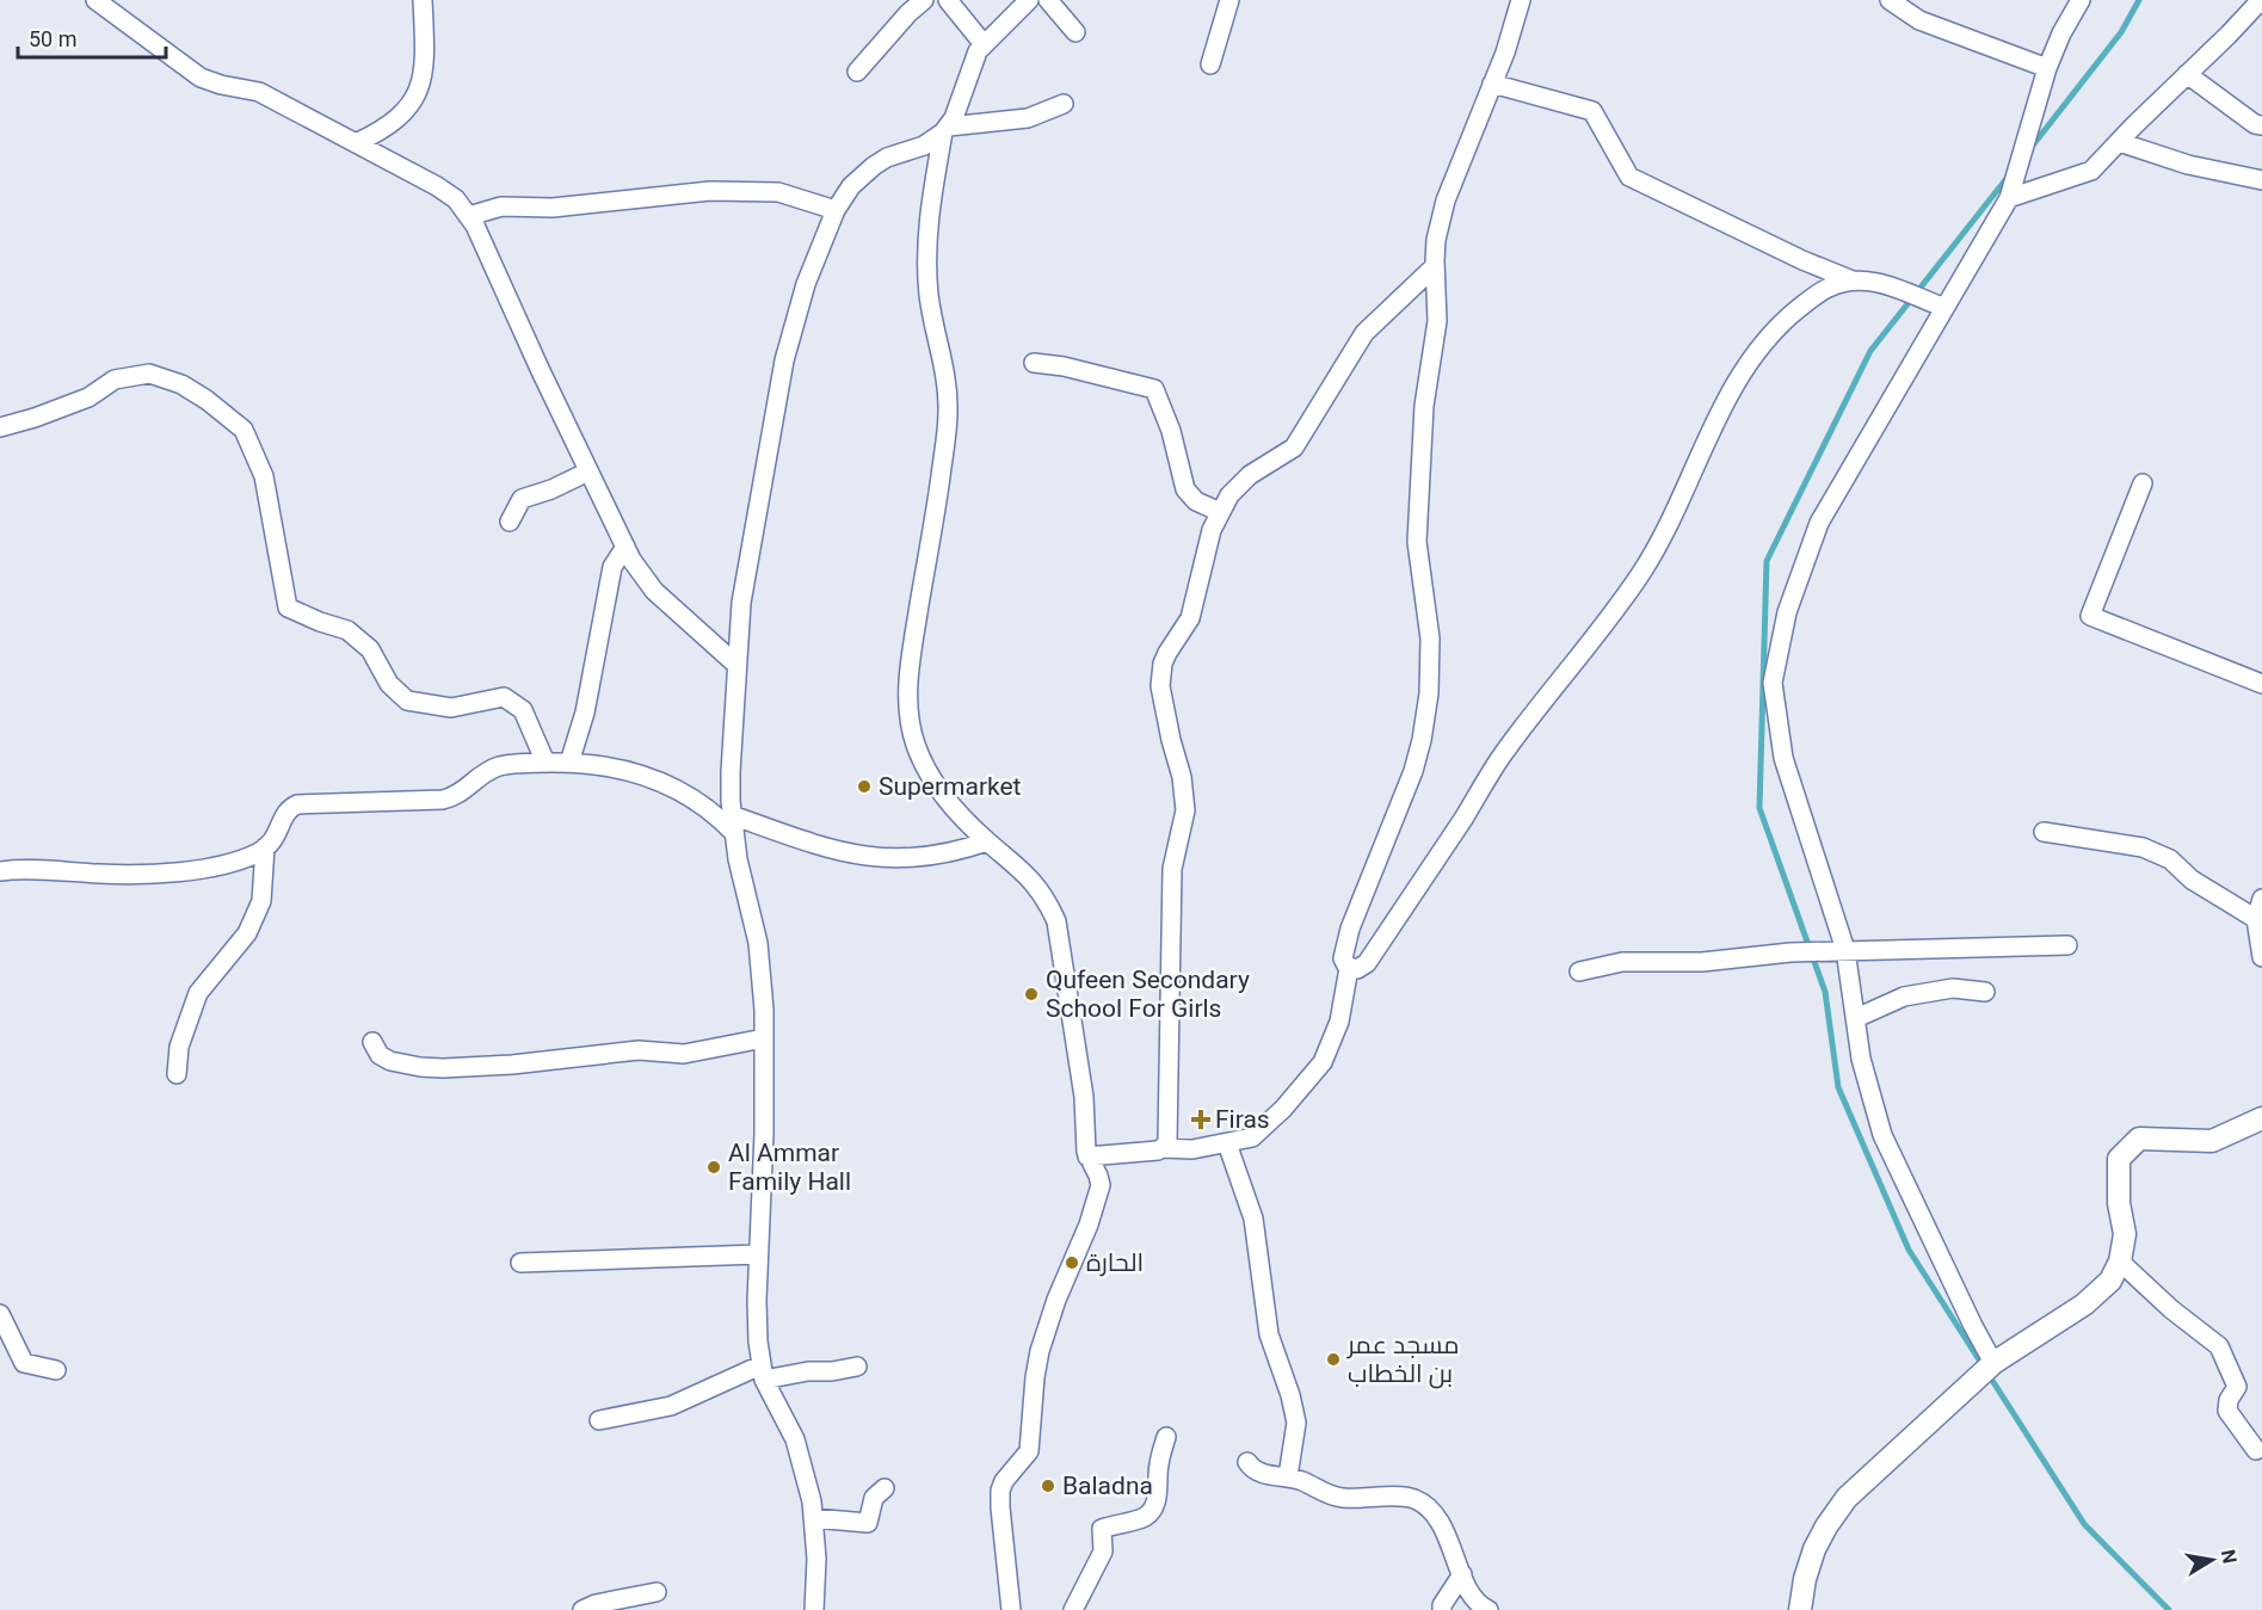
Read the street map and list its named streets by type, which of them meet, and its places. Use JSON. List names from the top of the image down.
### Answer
{
  "places": {
    "other": [
      "Supermarket",
      "Qufeen Secondary School For Girls",
      "Al Ammar Family Hall",
      "الحارة",
      "مسجد عمر بن الخطاب",
      "Baladna"
    ],
    "health": ["Firas"]
  },
  "scale_bar": "50 m",
  "north": "right"
}
